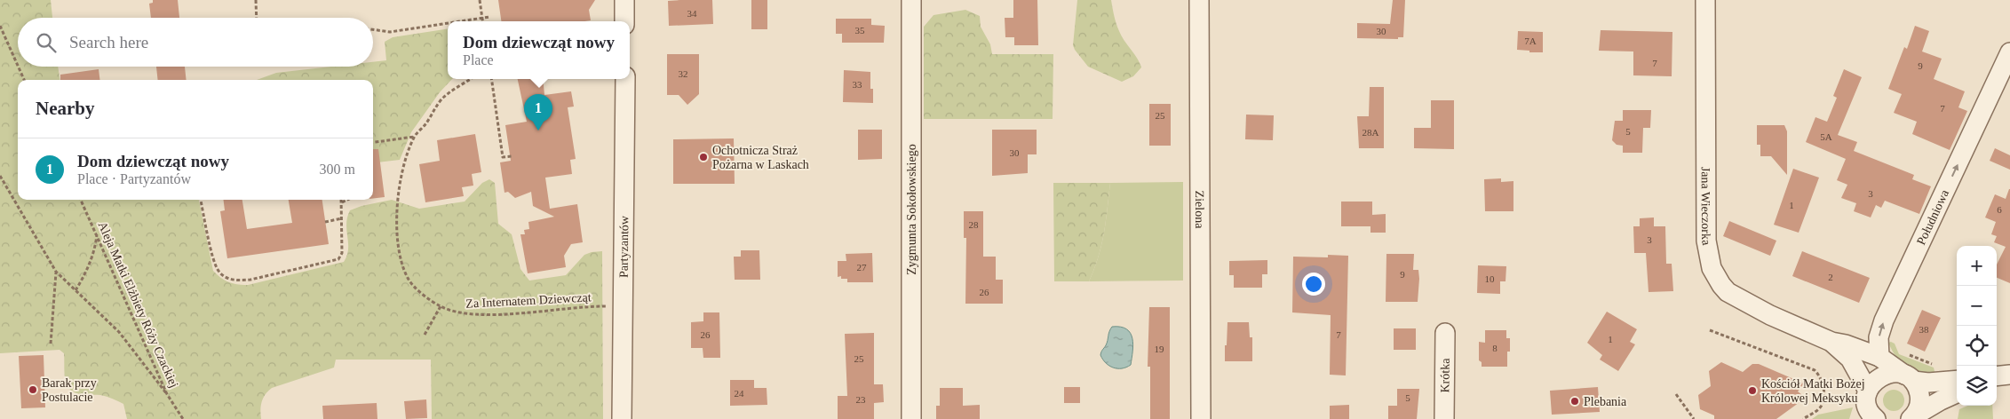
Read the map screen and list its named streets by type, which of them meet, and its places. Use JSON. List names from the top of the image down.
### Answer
{
  "streets": {
    "street": [
      "Jana Wieczorka",
      "Zygmunta Sokołowskiego",
      "Zielona",
      "Południowa",
      "Partyzantów",
      "Krótka"
    ],
    "path": ["Za Internatem Dziewcząt", "Aleja Matki Elżbiety Róży Czackiej"]
  },
  "crossings": [
    ["Jana Wieczorka", "Południowa"],
    ["Partyzantów", "Za Internatem Dziewcząt"]
  ],
  "one_way": ["Południowa"],
  "places": [
    "Ochotnicza Straż Pożarna w Laskach",
    "Barak przy Postulacie",
    "Kościół Matki Bożej Królowej Meksyku",
    "Plebania"
  ],
  "house_numbers": [
    "34",
    "35",
    "30",
    "7A",
    "7",
    "9",
    "32",
    "33",
    "7",
    "25",
    "5",
    "28A",
    "5A",
    "30",
    "3",
    "1",
    "6",
    "28",
    "3",
    "27",
    "9",
    "2",
    "10",
    "26",
    "38",
    "26",
    "7",
    "1",
    "8",
    "19",
    "25",
    "24",
    "5",
    "23"
  ],
  "page": {
    "search": "Search here",
    "popup": ["Dom dziewcząt nowy", "Place"],
    "heading": "Nearby",
    "pins": "1",
    "list": [
      {
        "mark": "1",
        "name": "Dom dziewcząt nowy",
        "note": "Place · Partyzantów",
        "value": "300 m"
      }
    ],
    "map_buttons": ["+", "−"]
  }
}
